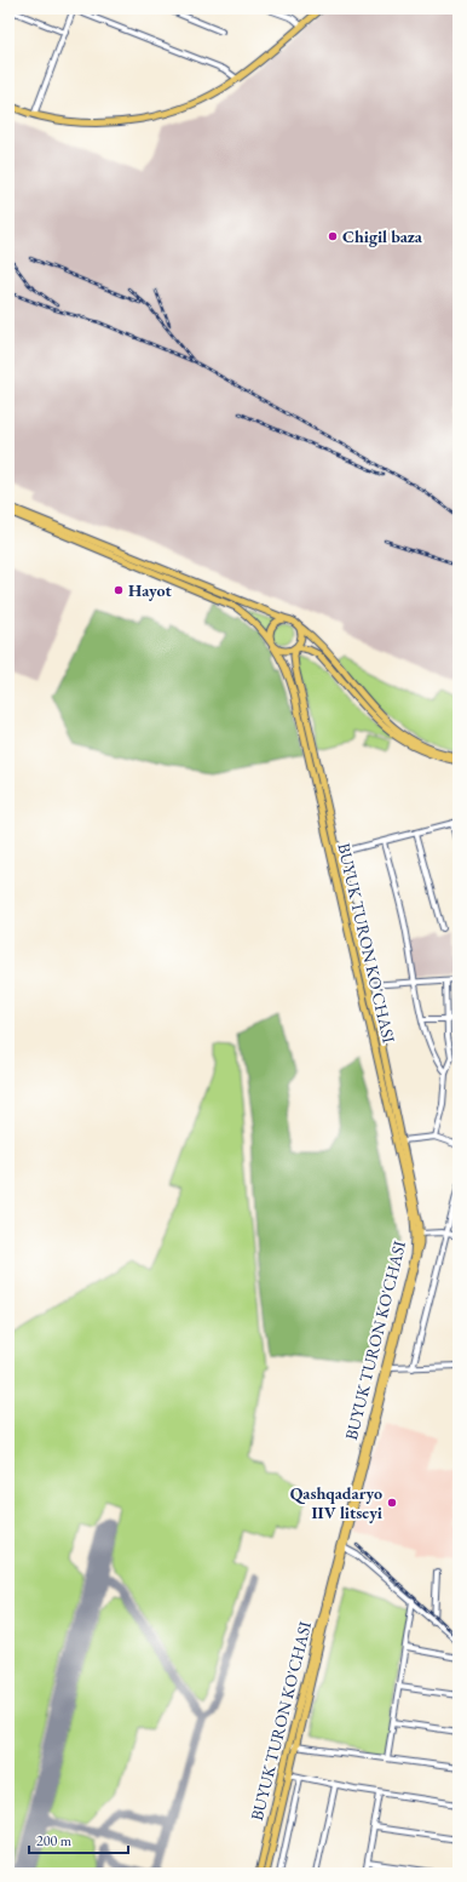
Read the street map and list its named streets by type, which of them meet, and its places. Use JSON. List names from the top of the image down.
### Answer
{
  "streets": {
    "main road": ["BUYUK TURON KO'CHASI"]
  },
  "places": ["Chigil baza", "Hayot", "Qashqadaryo IIV litseyi"],
  "scale_bar": "200 m"
}
